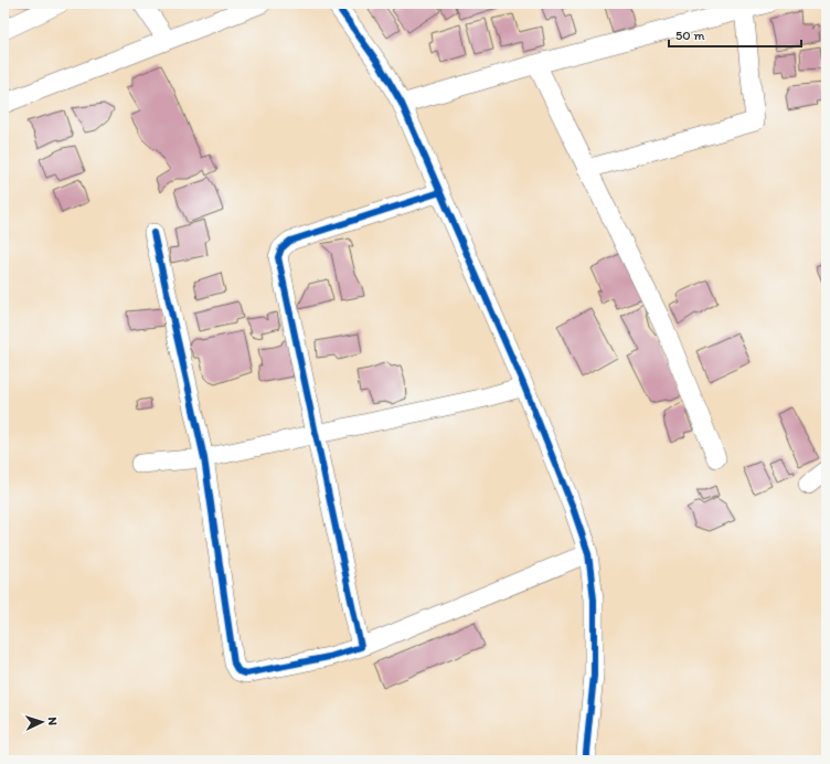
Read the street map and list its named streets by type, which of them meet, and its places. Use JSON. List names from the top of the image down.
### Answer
{
  "scale_bar": "50 m",
  "north": "right"
}
